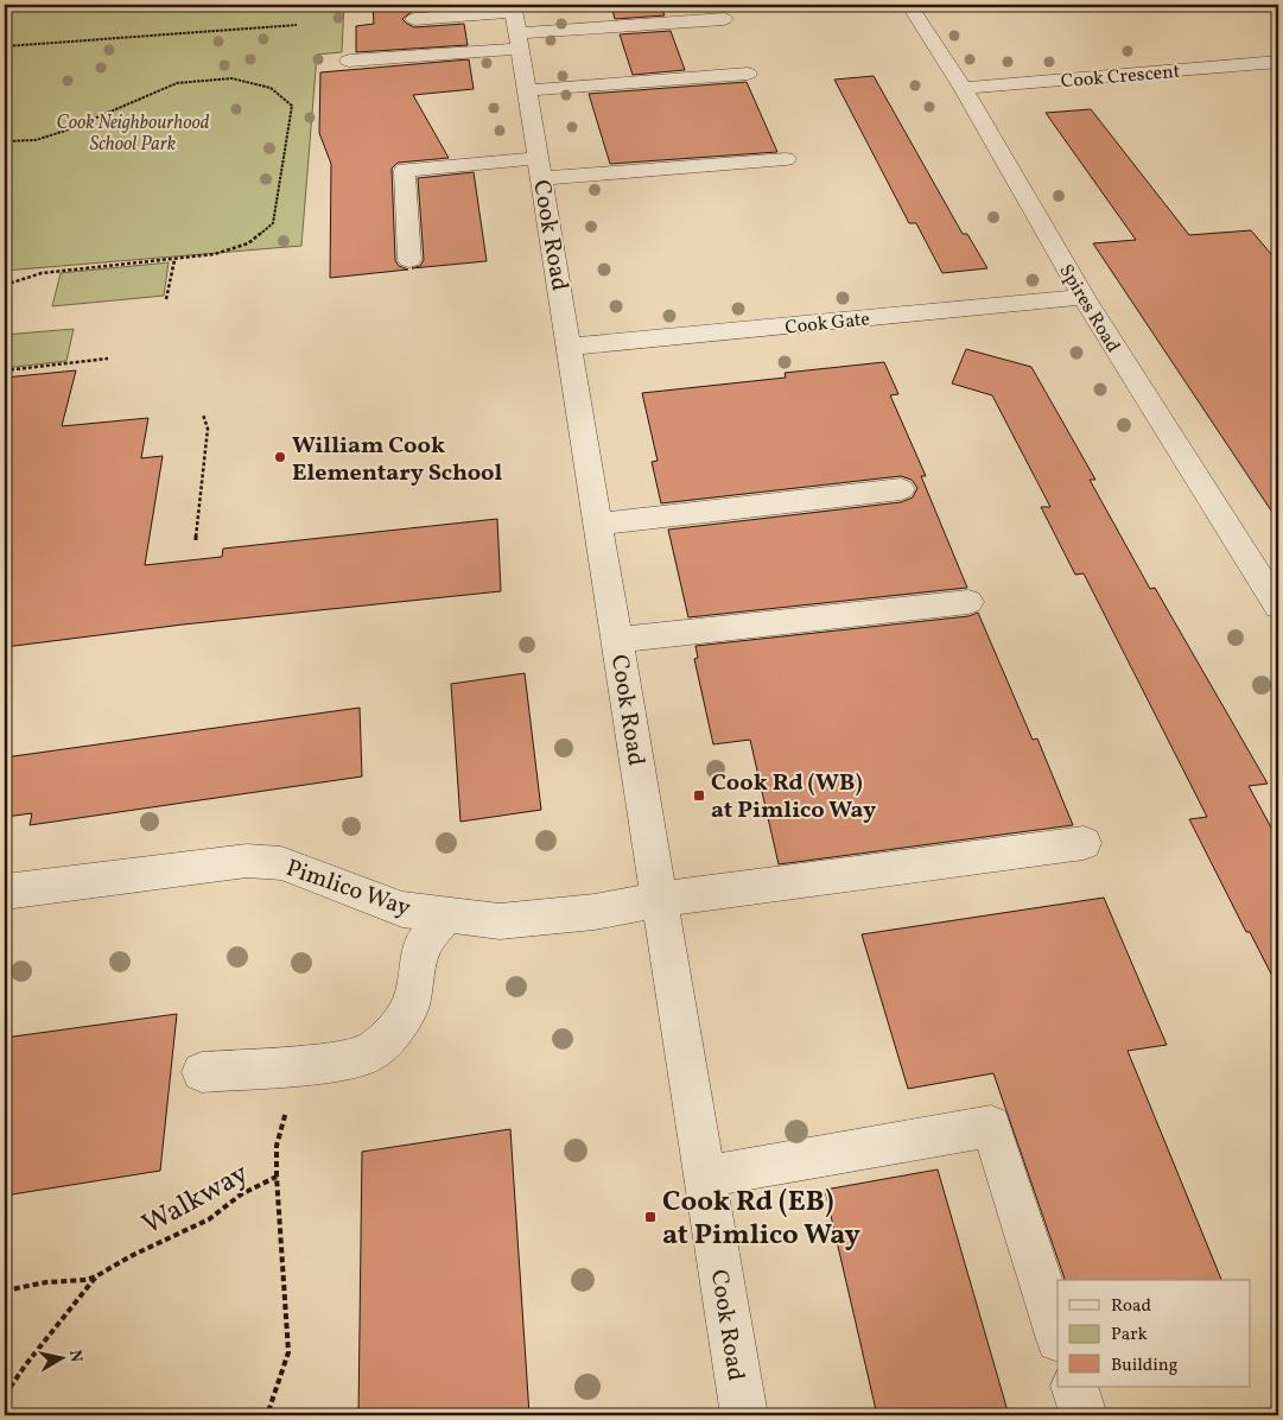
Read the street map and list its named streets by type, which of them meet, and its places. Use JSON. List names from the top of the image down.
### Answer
{
  "streets": {
    "street": [
      "Cook Crescent",
      "Cook Road",
      "Spires Road",
      "Cook Gate",
      "Pimlico Way"
    ],
    "path": ["Walkway"]
  },
  "crossings": [
    ["Cook Crescent", "Spires Road"],
    ["Cook Road", "Cook Gate"],
    ["Cook Road", "Pimlico Way"],
    ["Spires Road", "Cook Gate"]
  ],
  "parks": ["Cook Neighbourhood School Park"],
  "places": {
    "other": ["William Cook Elementary School"],
    "transit": ["Cook Rd (WB) at Pimlico Way", "Cook Rd (EB) at Pimlico Way"]
  },
  "legend": ["Road", "Park", "Building"],
  "north": "right"
}
